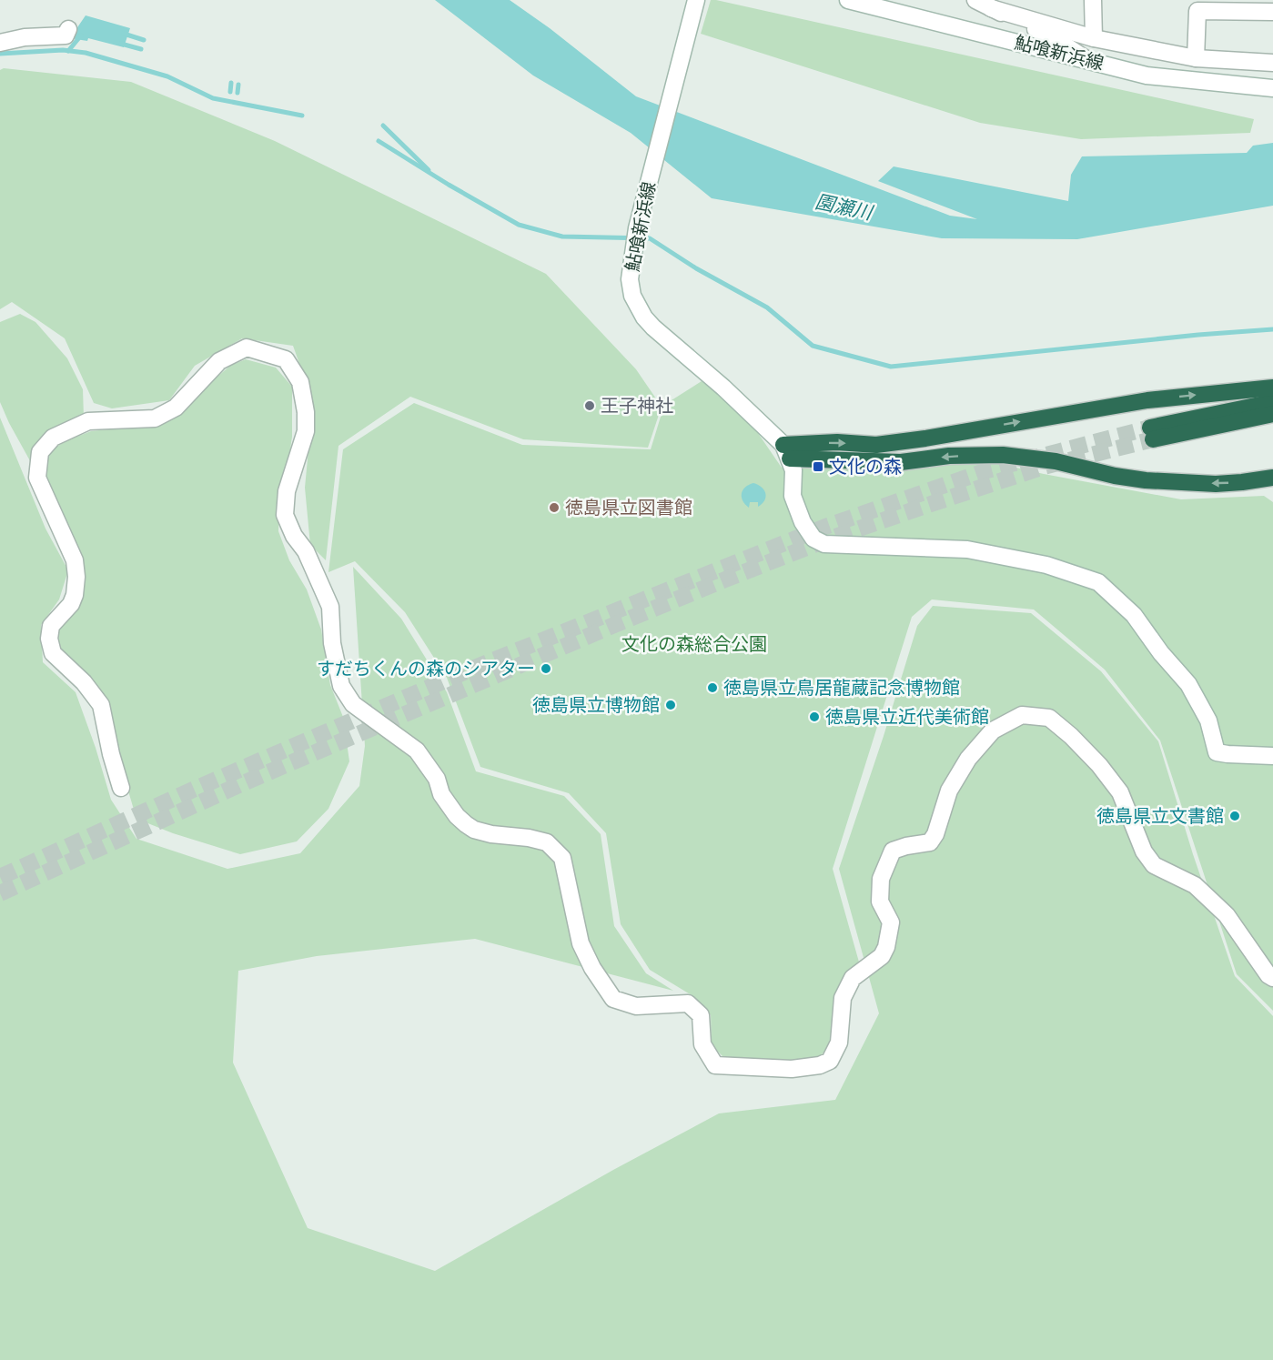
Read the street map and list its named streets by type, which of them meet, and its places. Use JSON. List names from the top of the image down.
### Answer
{
  "streets": {
    "street": ["鮎喰新浜線"]
  },
  "water": ["園瀬川"],
  "parks": ["文化の森総合公園"],
  "places": {
    "other": [
      "王子神社",
      "徳島県立図書館",
      "すだちくんの森のシアター",
      "徳島県立鳥居龍蔵記念博物館",
      "徳島県立博物館",
      "徳島県立近代美術館",
      "徳島県立文書館"
    ],
    "transit": ["文化の森"]
  }
}
